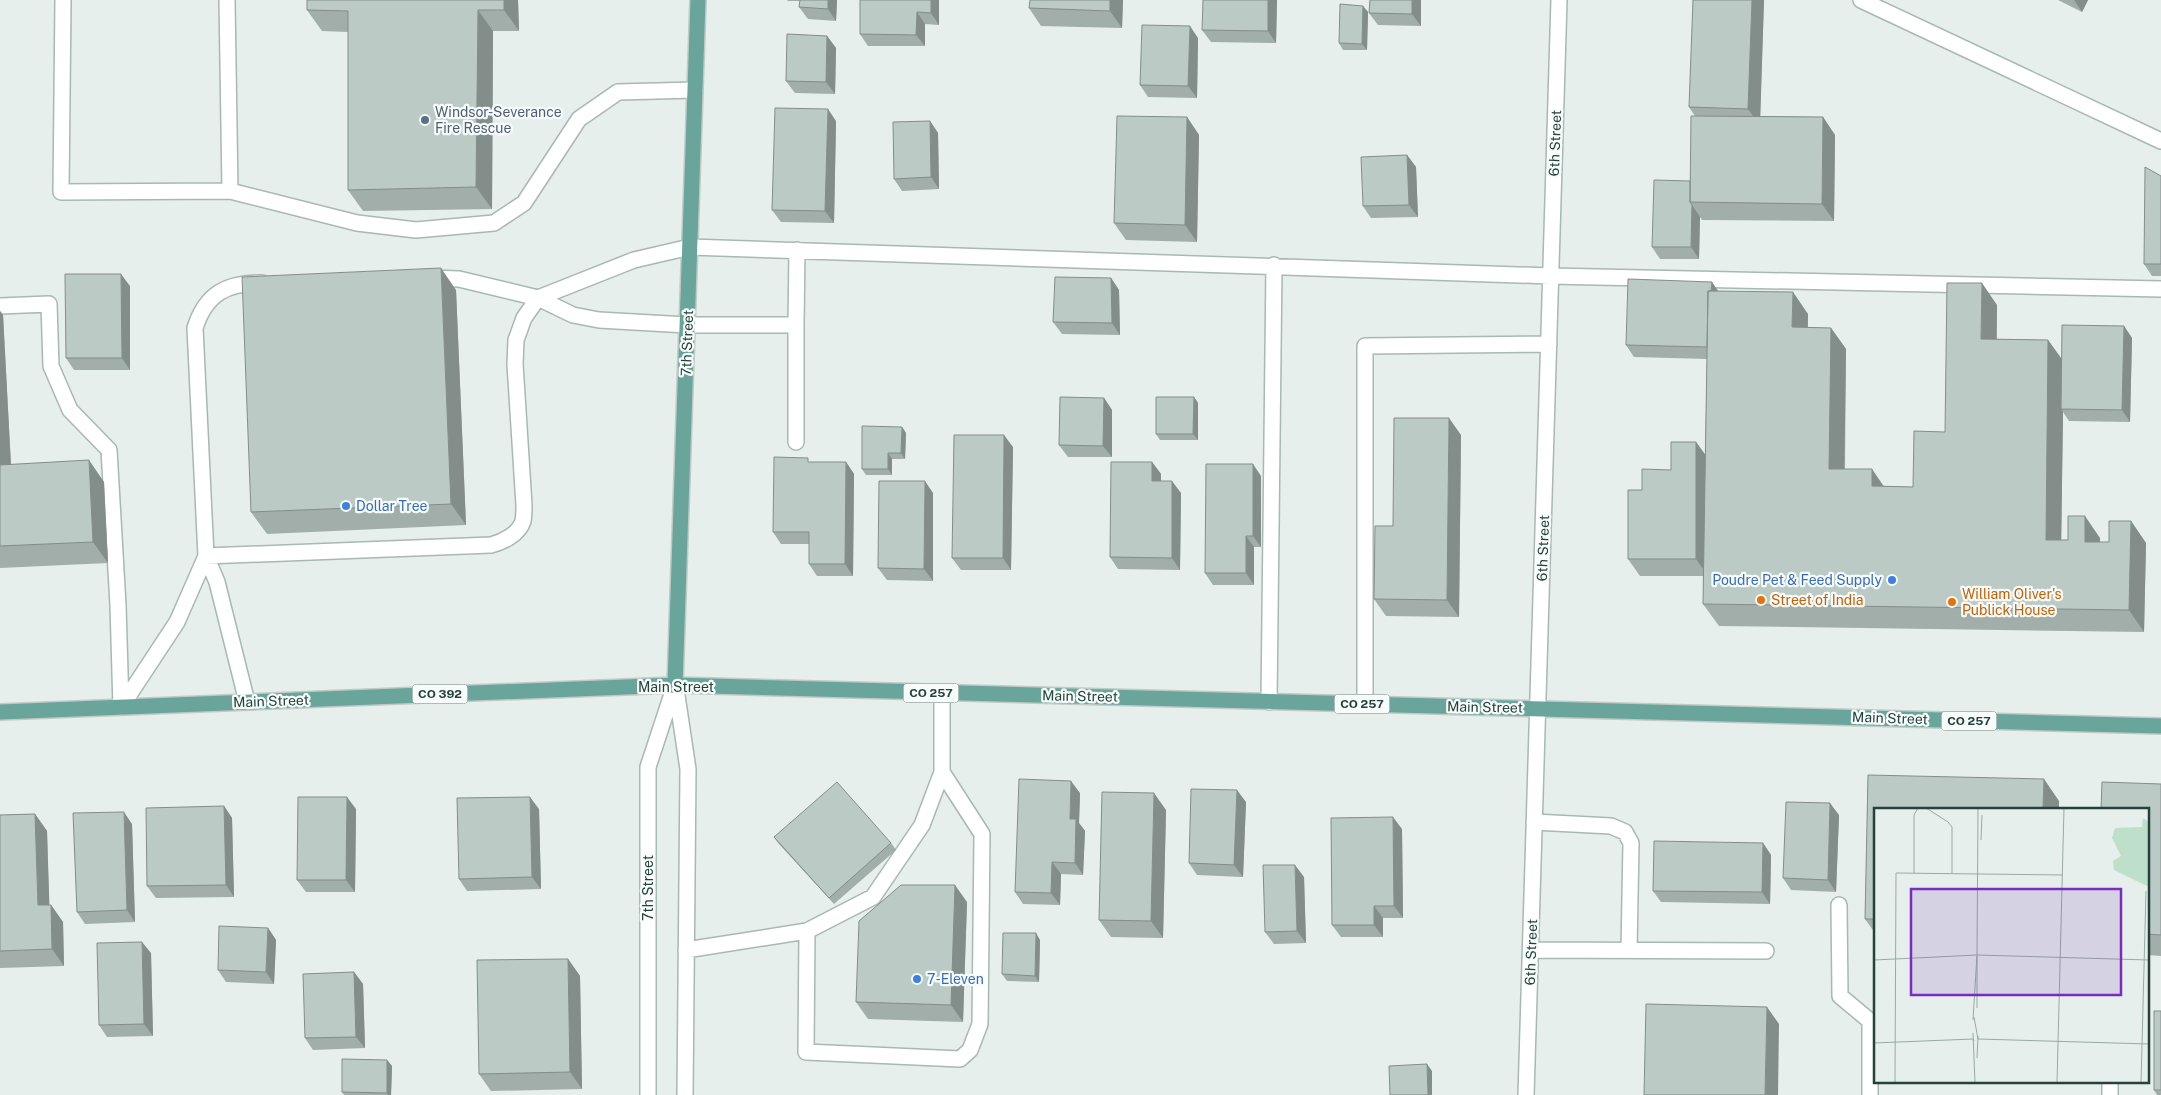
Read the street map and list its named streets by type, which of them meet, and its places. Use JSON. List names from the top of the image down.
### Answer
{
  "streets": {
    "main road": [
      "7th Street",
      "Main Street",
      "CO 257",
      "CO 392"
    ],
    "street": ["6th Street"]
  },
  "crossings": [
    ["6th Street", "Main Street"],
    ["7th Street", "Main Street"]
  ],
  "places": [
    "Windsor-Severance Fire Rescue",
    "Dollar Tree",
    "Poudre Pet & Feed Supply",
    "Street of India",
    "William Oliver's Publick House",
    "7-Eleven"
  ]
}
